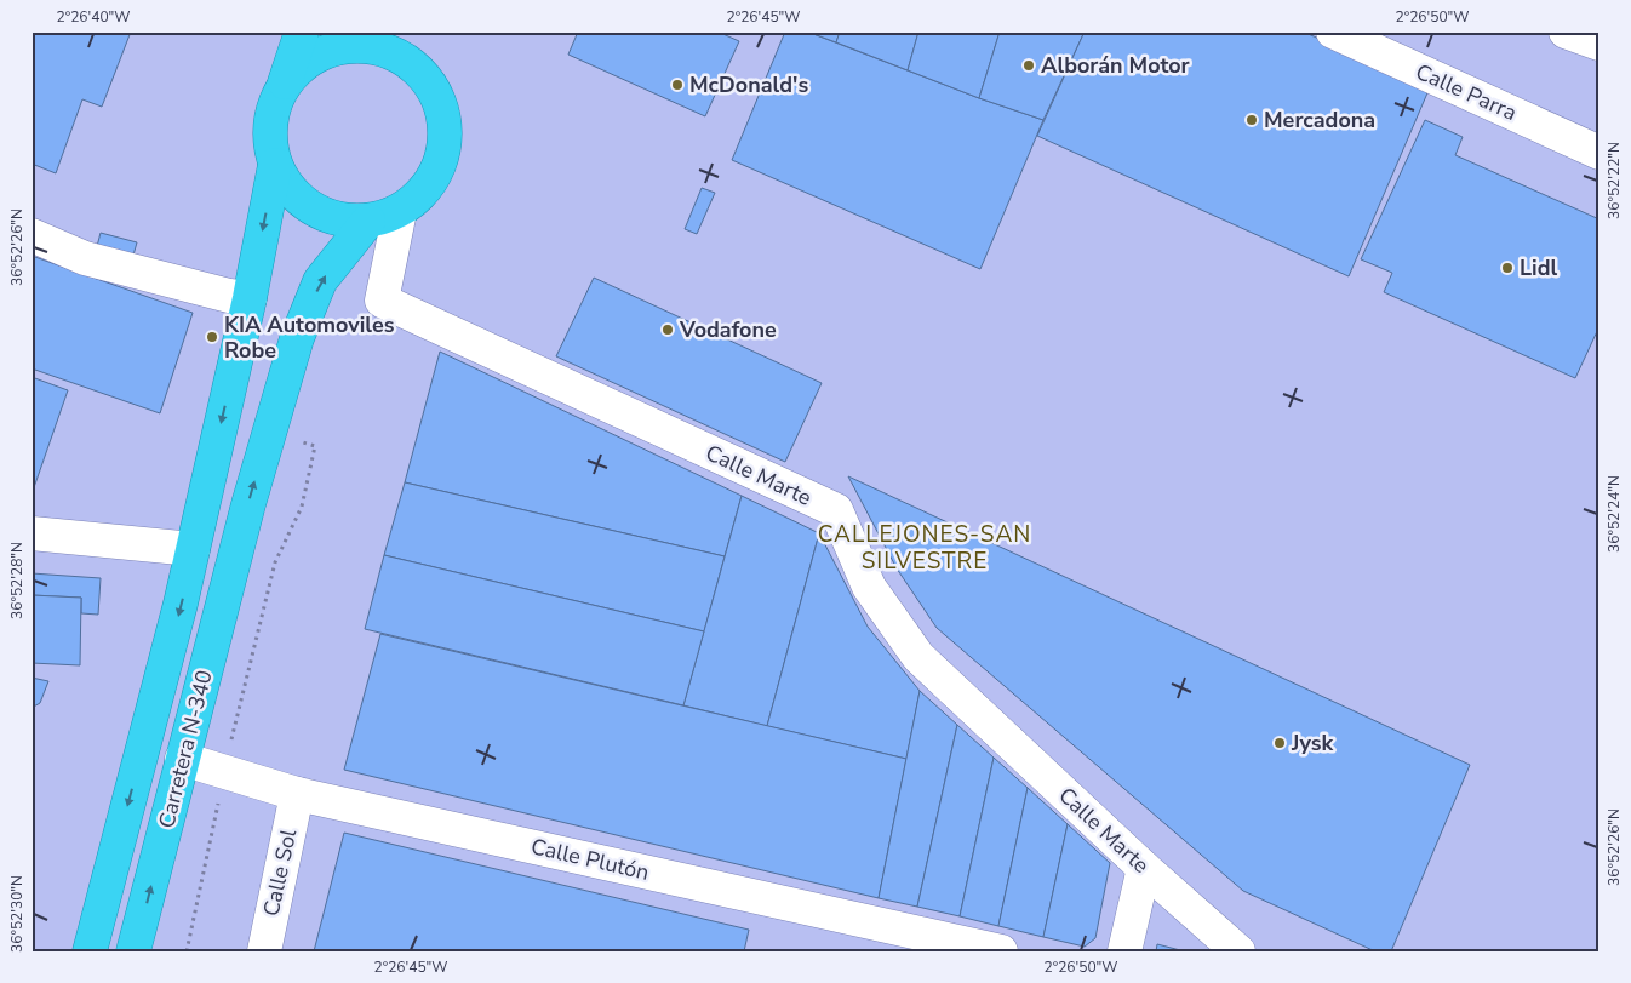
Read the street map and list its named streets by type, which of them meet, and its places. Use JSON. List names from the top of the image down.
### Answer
{
  "streets": {
    "highway": ["Carretera N-340"],
    "street": [
      "Calle Parra",
      "Calle Marte",
      "Calle Plutón",
      "Calle Sol"
    ]
  },
  "crossings": [
    ["Calle Marte", "Carretera N-340"],
    ["Carretera N-340", "Calle Plutón"],
    ["Calle Plutón", "Calle Sol"]
  ],
  "districts": ["CALLEJONES-SAN SILVESTRE"],
  "places": [
    "Alborán Motor",
    "McDonald's",
    "Mercadona",
    "Lidl",
    "Vodafone",
    "KIA Automoviles Robe",
    "Jysk"
  ],
  "coordinates": [
    "2°26'40\"W",
    "2°26'45\"W",
    "2°26'50\"W",
    "36°52'22\"N",
    "36°52'26\"N",
    "36°52'24\"N",
    "36°52'28\"N",
    "36°52'30\"N"
  ]
}
